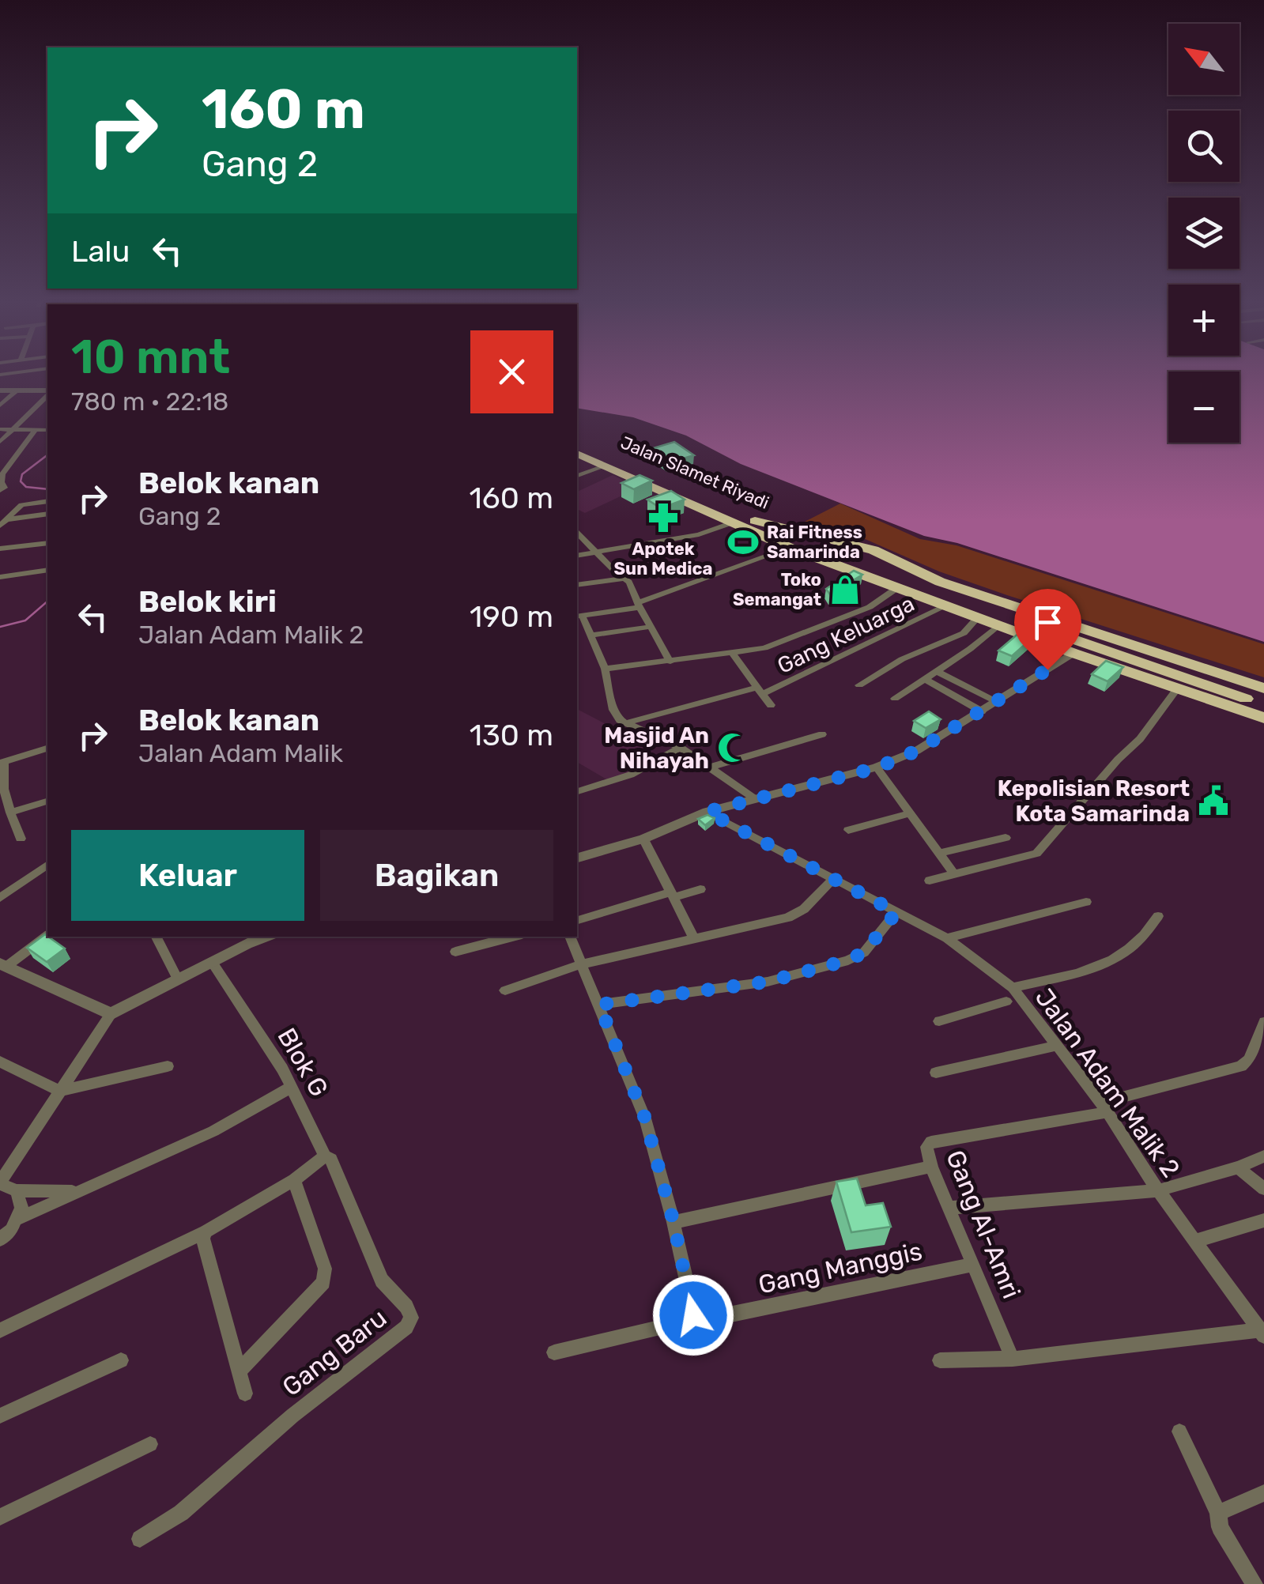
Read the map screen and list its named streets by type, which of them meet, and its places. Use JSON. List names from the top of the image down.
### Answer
{
  "streets": {
    "highway": ["Jalan Slamet Riyadi"],
    "street": [
      "Gang Keluarga",
      "Blok G",
      "Jalan Adam Malik 2",
      "Gang Al-Amri",
      "Gang Manggis",
      "Gang Baru"
    ]
  },
  "crossings": [
    ["Jalan Slamet Riyadi", "Gang Keluarga"],
    ["Blok G", "Gang Baru"],
    ["Jalan Adam Malik 2", "Gang Al-Amri"],
    ["Gang Al-Amri", "Gang Manggis"]
  ],
  "places": {
    "pharmacy": ["Apotek Sun Medica"],
    "sports": ["Rai Fitness Samarinda"],
    "shop": ["Toko Semangat"],
    "mosque": ["Masjid An Nihayah"],
    "public building": ["Kepolisian Resort Kota Samarinda"]
  },
  "north": "top left",
  "page": {
    "map_buttons": ["+", "−"],
    "turn": ["160 m", "Gang 2"],
    "then": "Lalu",
    "heading": ["10 mnt", "780 m · 22:18"],
    "list": [
      {
        "name": "Belok kanan",
        "note": "Gang 2",
        "value": "160 m"
      },
      {
        "name": "Belok kiri",
        "note": "Jalan Adam Malik 2",
        "value": "190 m"
      },
      {
        "name": "Belok kanan",
        "note": "Jalan Adam Malik",
        "value": "130 m"
      }
    ],
    "buttons": ["Keluar", "Bagikan"]
  }
}
